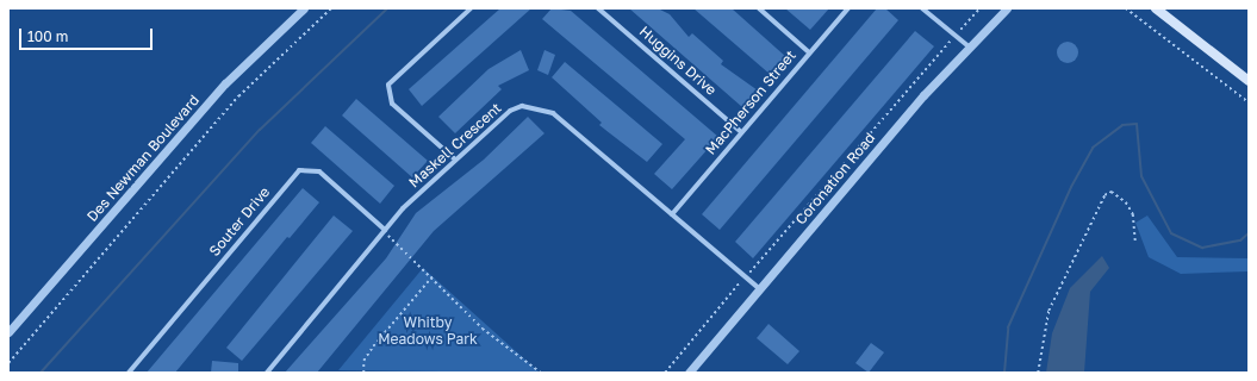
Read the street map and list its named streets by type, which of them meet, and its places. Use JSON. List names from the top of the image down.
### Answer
{
  "streets": {
    "street": [
      "Huggins Drive",
      "MacPherson Street",
      "Maskell Crescent",
      "Des Newman Boulevard",
      "Coronation Road",
      "Souter Drive"
    ]
  },
  "crossings": [
    ["Huggins Drive", "MacPherson Street"],
    ["MacPherson Street", "Maskell Crescent"],
    ["Maskell Crescent", "Coronation Road"],
    ["Maskell Crescent", "Souter Drive"]
  ],
  "parks": ["Whitby Meadows Park"],
  "scale_bar": "100 m"
}
